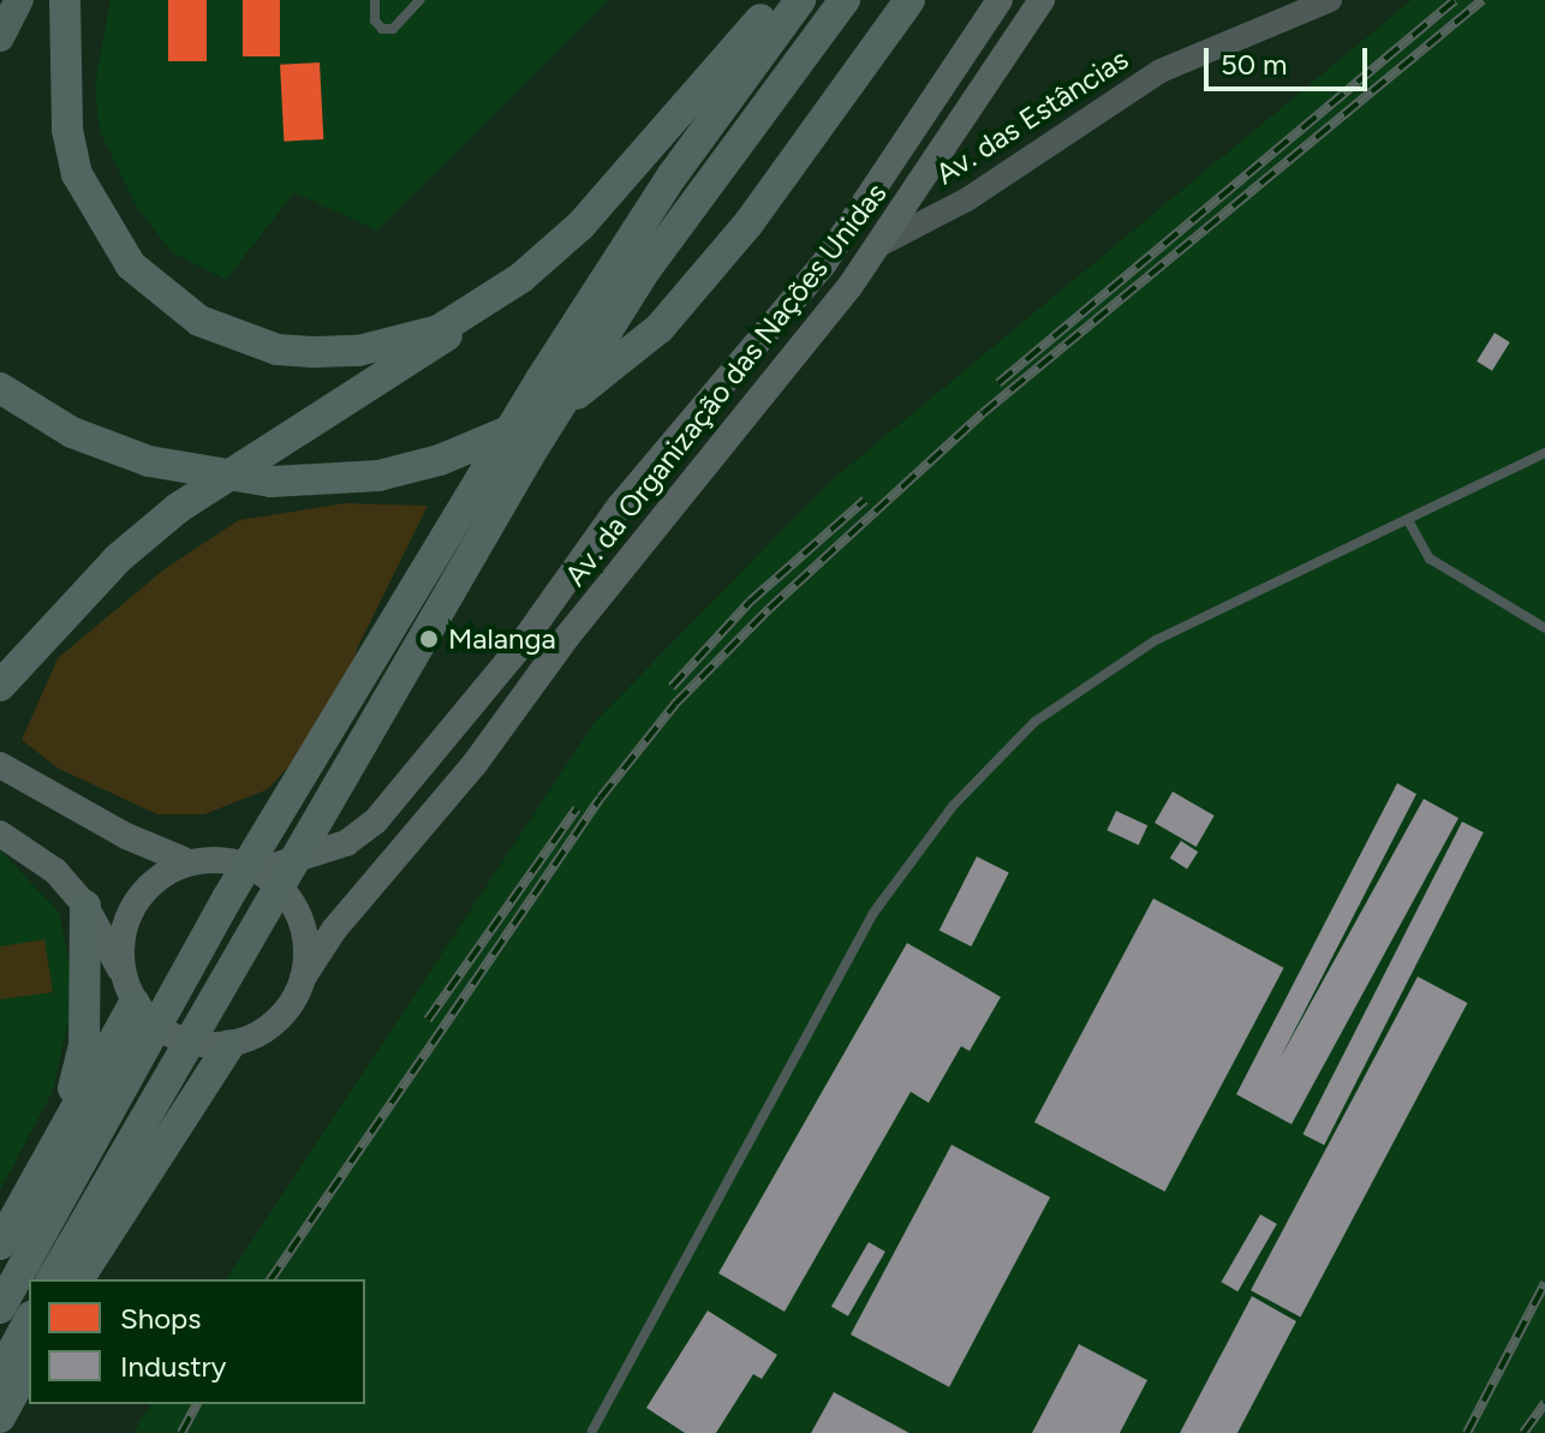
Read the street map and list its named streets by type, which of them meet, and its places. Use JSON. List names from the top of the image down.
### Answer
{
  "streets": {
    "main road": ["Av. da Organização das Nações Unidas"],
    "street": ["Av. das Estâncias"]
  },
  "crossings": [
    ["Av. das Estâncias", "Av. da Organização das Nações Unidas"]
  ],
  "places": ["Malanga"],
  "legend": ["Shops", "Industry"],
  "scale_bar": "50 m"
}
